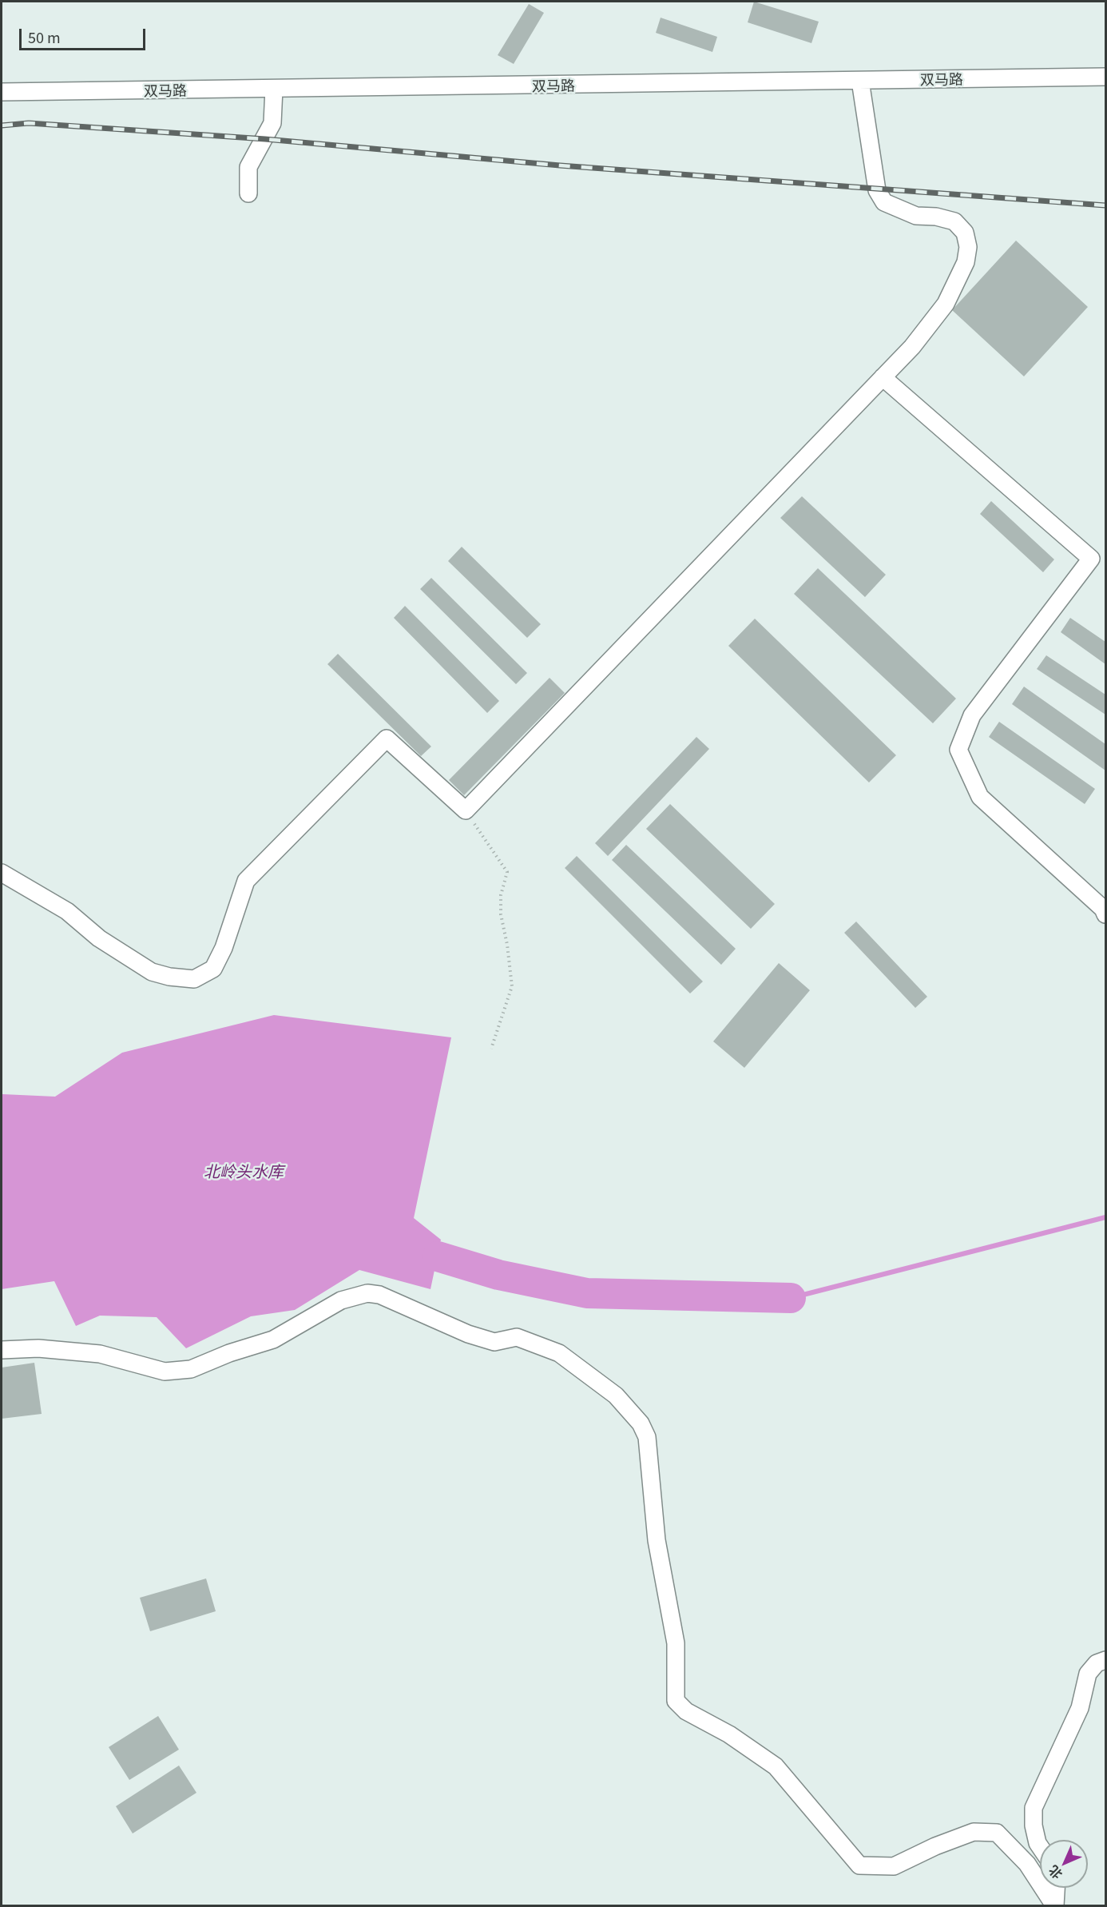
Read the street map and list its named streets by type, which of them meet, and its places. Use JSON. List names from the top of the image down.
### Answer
{
  "streets": {
    "street": ["双马路"]
  },
  "water": ["北岭头水库"],
  "scale_bar": "50 m",
  "north": "bottom left"
}
